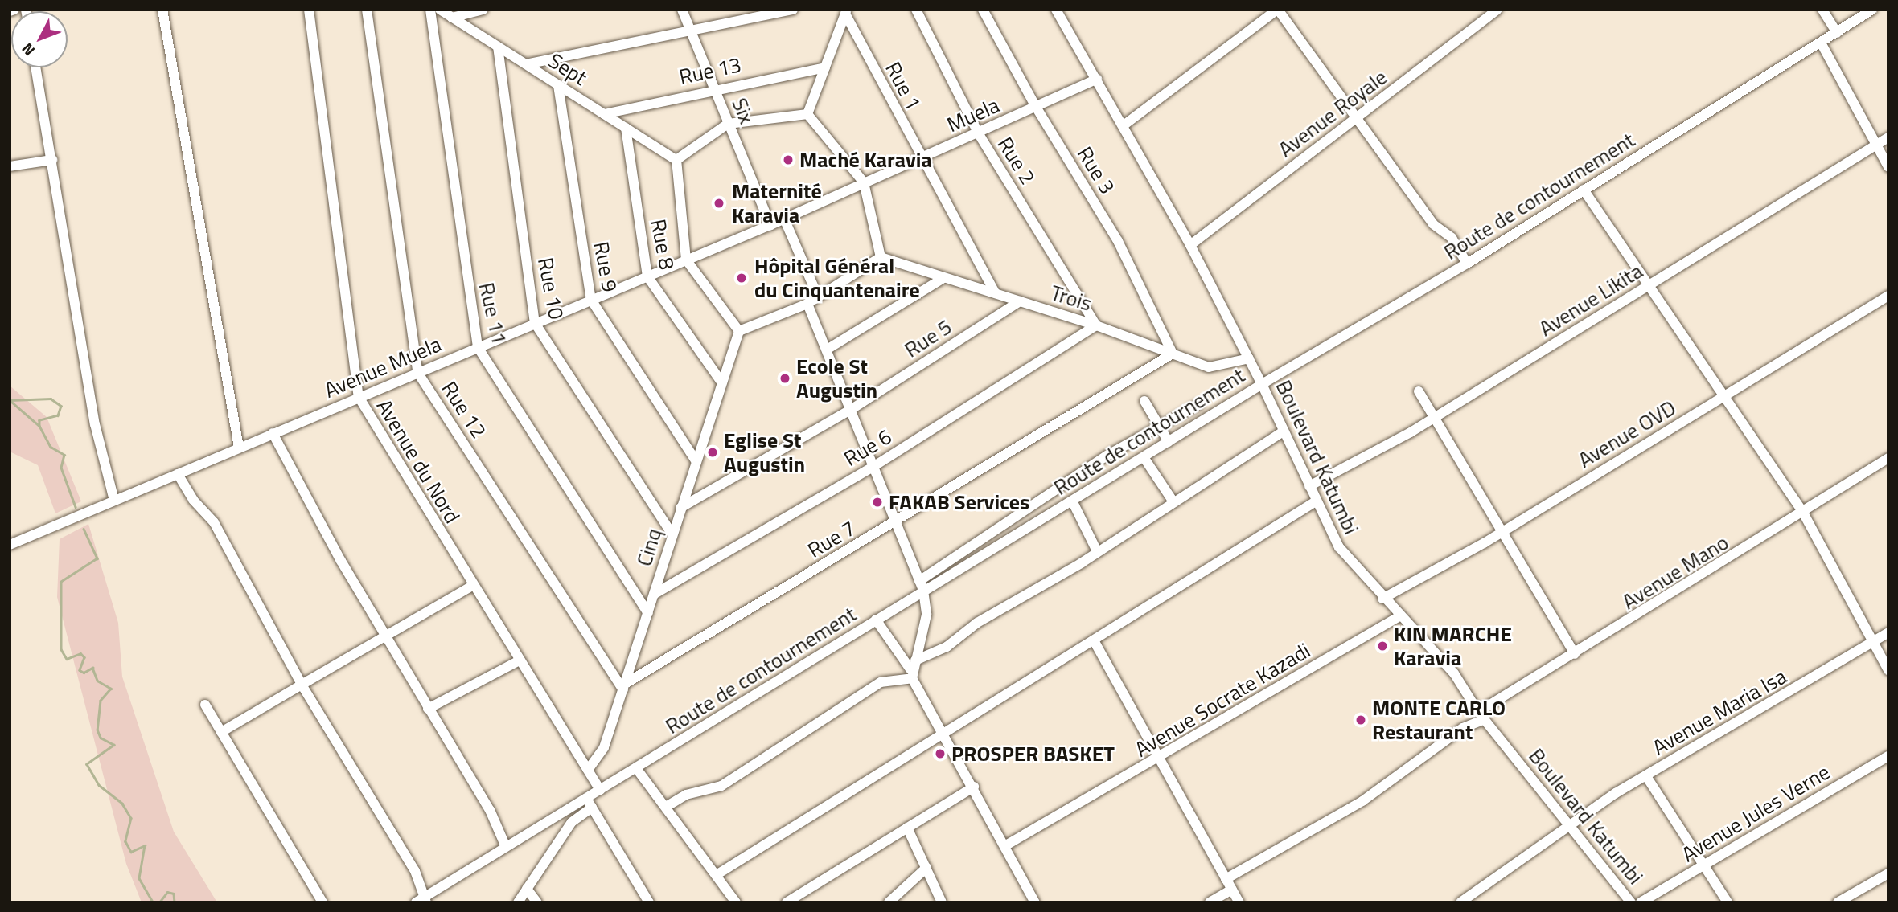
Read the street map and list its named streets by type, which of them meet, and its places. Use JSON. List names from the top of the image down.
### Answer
{
  "streets": {
    "street": [
      "Sept",
      "Rue 13",
      "Rue 1",
      "Six",
      "Avenue Royale",
      "Muela",
      "Rue 2",
      "Rue 3",
      "Route de contournement",
      "Rue 8",
      "Rue 9",
      "Rue 10",
      "Trois",
      "Avenue Likita",
      "Rue 11",
      "Rue 5",
      "Avenue Muela",
      "Rue 12",
      "Avenue OVD",
      "Rue 6",
      "Boulevard Katumbi",
      "Avenue du Nord",
      "Rue 7",
      "Cinq",
      "Avenue Mano",
      "Avenue Socrate Kazadi",
      "Avenue Maria Isa",
      "Avenue Jules Verne"
    ]
  },
  "crossings": [
    ["Sept", "Rue 13"],
    ["Sept", "Rue 8"],
    ["Sept", "Rue 9"],
    ["Sept", "Rue 10"],
    ["Rue 13", "Six"],
    ["Rue 1", "Muela"],
    ["Rue 1", "Trois"],
    ["Six", "Muela"],
    ["Six", "Avenue Muela"],
    ["Avenue Royale", "Boulevard Katumbi"],
    ["Muela", "Rue 2"],
    ["Muela", "Rue 3"],
    ["Muela", "Avenue Muela"],
    ["Muela", "Boulevard Katumbi"],
    ["Rue 2", "Trois"],
    ["Rue 2", "Rue 6"],
    ["Rue 3", "Trois"],
    ["Rue 3", "Rue 7"],
    ["Route de contournement", "Boulevard Katumbi"],
    ["Route de contournement", "Avenue du Nord"],
    ["Rue 8", "Avenue Muela"],
    ["Rue 8", "Cinq"],
    ["Rue 9", "Avenue Muela"],
    ["Rue 9", "Cinq"],
    ["Rue 10", "Avenue Muela"],
    ["Rue 10", "Cinq"],
    ["Trois", "Rue 5"],
    ["Trois", "Rue 6"],
    ["Trois", "Boulevard Katumbi"],
    ["Trois", "Rue 7"],
    ["Avenue Likita", "Boulevard Katumbi"],
    ["Rue 11", "Avenue Muela"],
    ["Rue 11", "Cinq"],
    ["Rue 5", "Cinq"],
    ["Avenue Muela", "Rue 12"],
    ["Avenue Muela", "Avenue du Nord"],
    ["Rue 12", "Rue 7"],
    ["Rue 12", "Cinq"],
    ["Avenue OVD", "Boulevard Katumbi"],
    ["Rue 6", "Cinq"],
    ["Boulevard Katumbi", "Avenue Mano"],
    ["Boulevard Katumbi", "Avenue Socrate Kazadi"],
    ["Boulevard Katumbi", "Avenue Maria Isa"],
    ["Avenue du Nord", "Cinq"],
    ["Rue 7", "Cinq"]
  ],
  "places": [
    "Maché Karavia",
    "Maternité Karavia",
    "Hôpital Général du Cinquantenaire",
    "Ecole St Augustin",
    "Eglise St Augustin",
    "FAKAB Services",
    "KIN MARCHE Karavia",
    "MONTE CARLO Restaurant",
    "PROSPER BASKET"
  ],
  "north": "bottom left"
}
